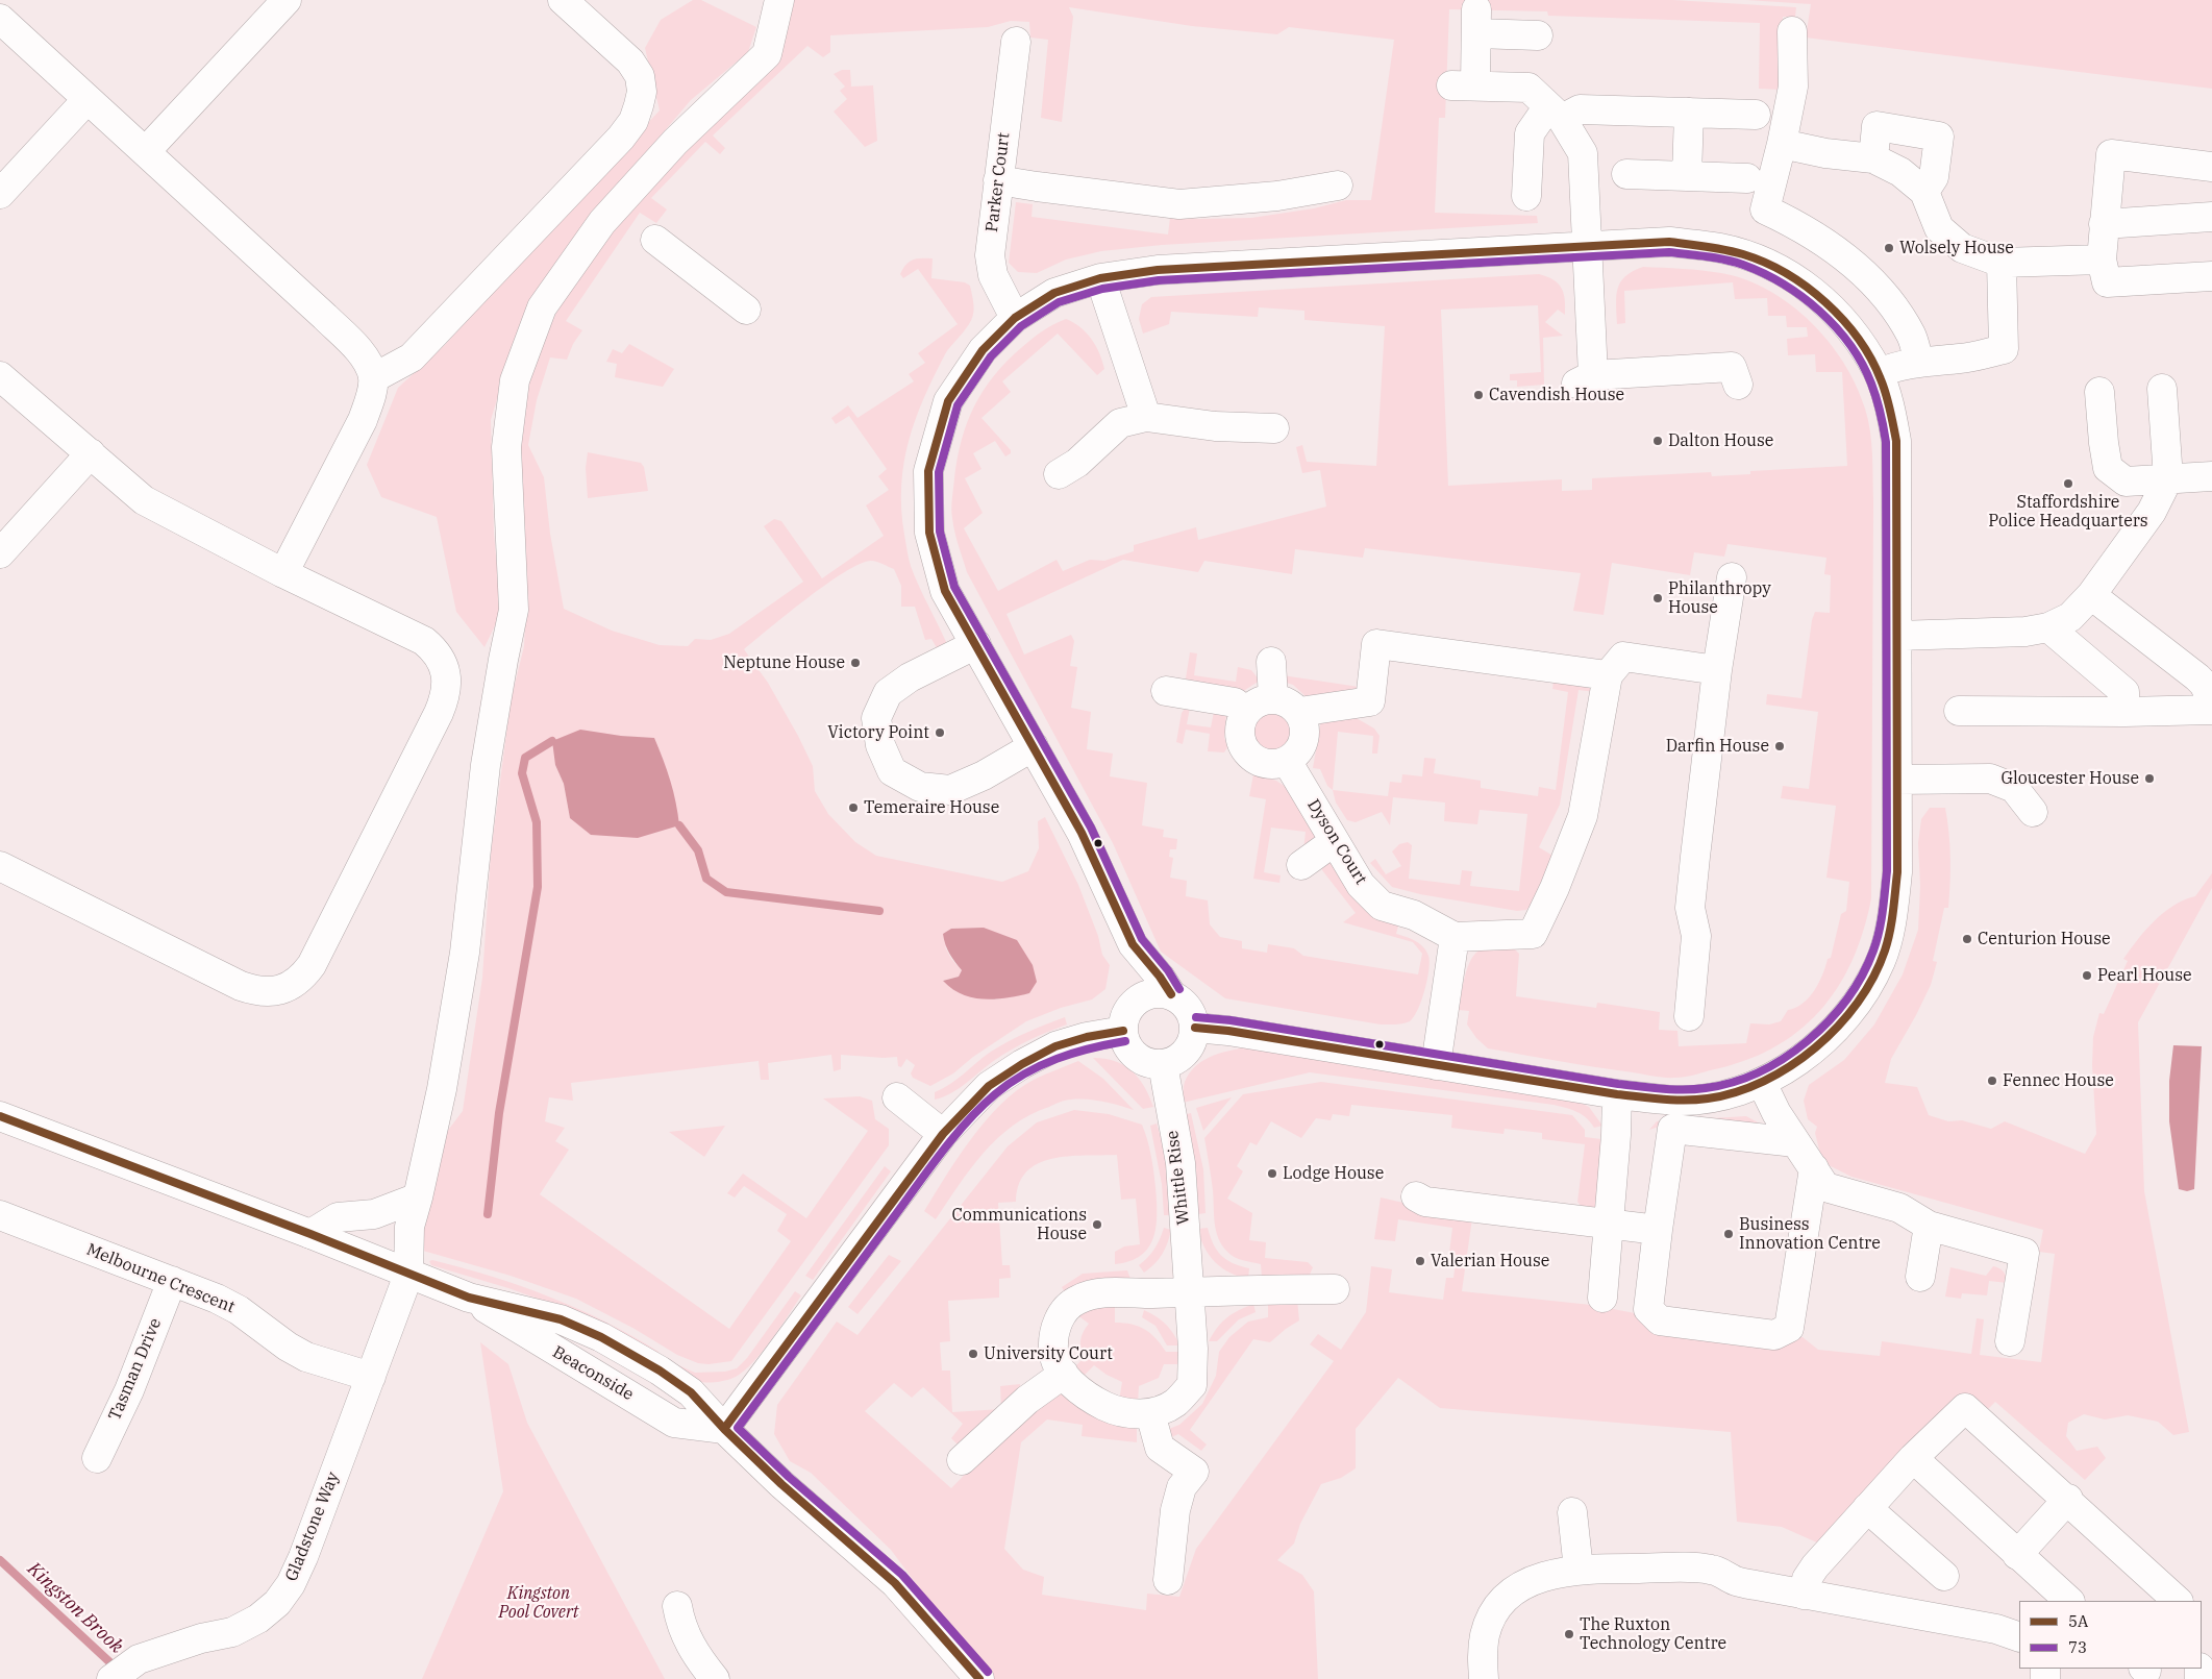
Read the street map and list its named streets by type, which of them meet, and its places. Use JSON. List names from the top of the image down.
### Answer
{
  "streets": {
    "main road": [
      "Parker Court",
      "Dyson Court",
      "Whittle Rise",
      "Melbourne Crescent",
      "Tasman Drive",
      "Beaconside",
      "Gladstone Way"
    ]
  },
  "crossings": [
    ["Melbourne Crescent", "Tasman Drive"],
    ["Melbourne Crescent", "Gladstone Way"],
    ["Beaconside", "Gladstone Way"]
  ],
  "water": ["Kingston Brook"],
  "parks": ["Kingston Pool Covert"],
  "places": [
    "Wolsely House",
    "Cavendish House",
    "Dalton House",
    "Staffordshire Police Headquarters",
    "Philanthropy House",
    "Neptune House",
    "Victory Point",
    "Darfin House",
    "Gloucester House",
    "Temeraire House",
    "Centurion House",
    "Pearl House",
    "Fennec House",
    "Lodge House",
    "Communications House",
    "Business Innovation Centre",
    "Valerian House",
    "University Court",
    "The Ruxton Technology Centre"
  ],
  "lines": ["transit line 5A", "transit line 73"],
  "legend": ["5A", "73"]
}
